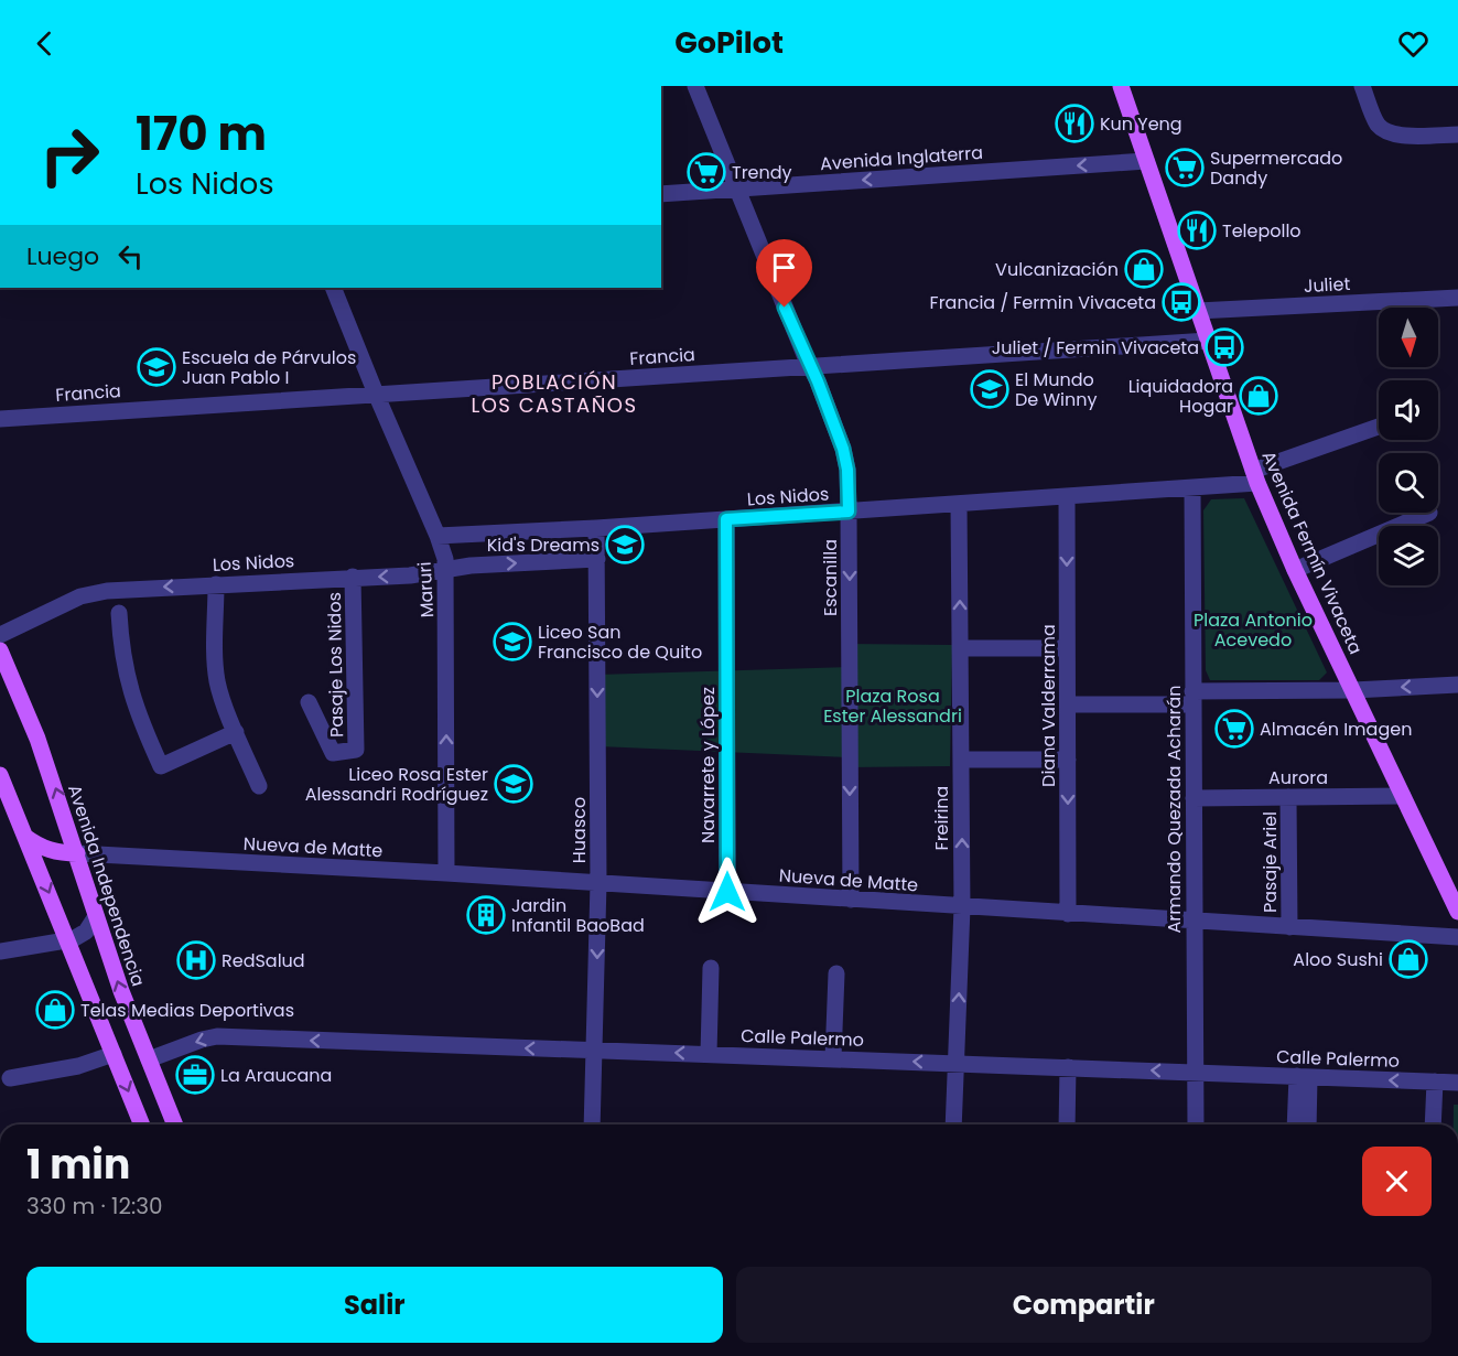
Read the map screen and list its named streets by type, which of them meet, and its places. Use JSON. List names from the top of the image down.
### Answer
{
  "streets": {
    "main road": ["Avenida Fermín Vivaceta", "Avenida Independencia"],
    "street": [
      "Avenida Inglaterra",
      "Juliet",
      "Francia",
      "Los Nidos",
      "Escanilla",
      "Maruri",
      "Pasaje Los Nidos",
      "Diana Valderrama",
      "Navarrete y López",
      "Aurora",
      "Armando Quezada Acharán",
      "Freirina",
      "Huasco",
      "Nueva de Matte",
      "Pasaje Ariel",
      "Calle Palermo"
    ]
  },
  "crossings": [
    ["Avenida Inglaterra", "Avenida Fermín Vivaceta"],
    ["Avenida Inglaterra", "Escanilla"],
    ["Juliet", "Avenida Fermín Vivaceta"],
    ["Francia", "Avenida Fermín Vivaceta"],
    ["Francia", "Escanilla"],
    ["Francia", "Maruri"],
    ["Los Nidos", "Avenida Fermín Vivaceta"],
    ["Los Nidos", "Escanilla"],
    ["Los Nidos", "Maruri"],
    ["Los Nidos", "Pasaje Los Nidos"],
    ["Los Nidos", "Diana Valderrama"],
    ["Los Nidos", "Navarrete y López"],
    ["Los Nidos", "Armando Quezada Acharán"],
    ["Los Nidos", "Freirina"],
    ["Los Nidos", "Huasco"],
    ["Avenida Fermín Vivaceta", "Aurora"],
    ["Escanilla", "Nueva de Matte"],
    ["Maruri", "Nueva de Matte"],
    ["Diana Valderrama", "Nueva de Matte"],
    ["Navarrete y López", "Nueva de Matte"],
    ["Aurora", "Armando Quezada Acharán"],
    ["Aurora", "Pasaje Ariel"],
    ["Armando Quezada Acharán", "Nueva de Matte"],
    ["Armando Quezada Acharán", "Calle Palermo"],
    ["Freirina", "Nueva de Matte"],
    ["Freirina", "Calle Palermo"],
    ["Huasco", "Nueva de Matte"],
    ["Huasco", "Calle Palermo"],
    ["Nueva de Matte", "Pasaje Ariel"],
    ["Nueva de Matte", "Avenida Independencia"],
    ["Avenida Independencia", "Calle Palermo"]
  ],
  "one_way": [
    "Avenida Inglaterra",
    "Escanilla",
    "Maruri",
    "Diana Valderrama",
    "Freirina",
    "Huasco",
    "Calle Palermo"
  ],
  "districts": ["POBLACIÓN LOS CASTAÑOS"],
  "parks": ["Plaza Antonio Acevedo", "Plaza Rosa Ester Alessandri"],
  "places": {
    "restaurant": ["Kun Yeng", "Telepollo"],
    "supermarket": ["Supermercado Dandy", "Trendy", "Almacén Imagen"],
    "shop": [
      "Vulcanización",
      "Liquidadora Hogar",
      "Aloo Sushi",
      "Telas Medias Deportivas"
    ],
    "bus stop": ["Francia / Fermin Vivaceta", "Juliet / Fermin Vivaceta"],
    "school or university": [
      "Escuela de Párvulos Juan Pablo I",
      "El Mundo De Winny",
      "Kid's Dreams",
      "Liceo San Francisco de Quito",
      "Liceo Rosa Ester Alessandri Rodríguez"
    ],
    "building": ["Jardin Infantil BaoBad"],
    "hospital": ["RedSalud"],
    "office": ["La Araucana"]
  },
  "north": "bottom",
  "page": {
    "header": "GoPilot",
    "turn": ["170 m", "Los Nidos"],
    "then": "Luego",
    "heading": ["1 min", "330 m · 12:30"],
    "buttons": ["Salir", "Compartir"]
  }
}
